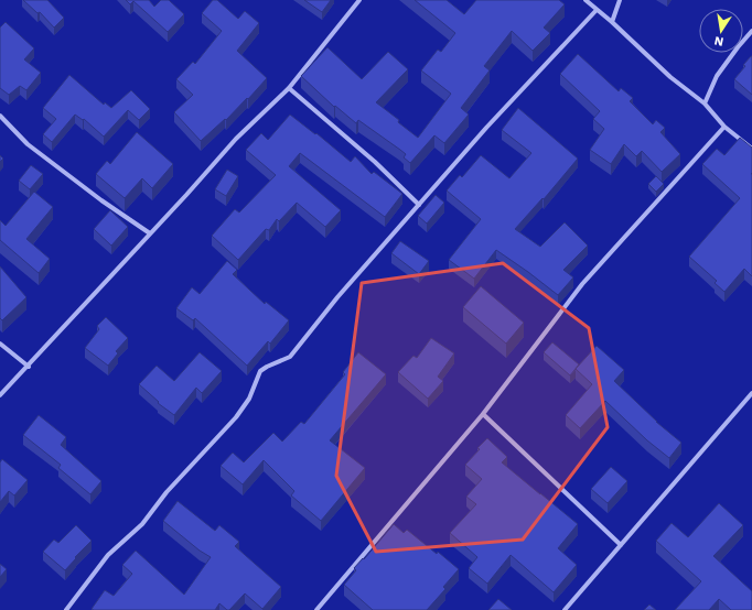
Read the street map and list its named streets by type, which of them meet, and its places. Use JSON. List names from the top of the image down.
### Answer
{
  "north": "bottom"
}
